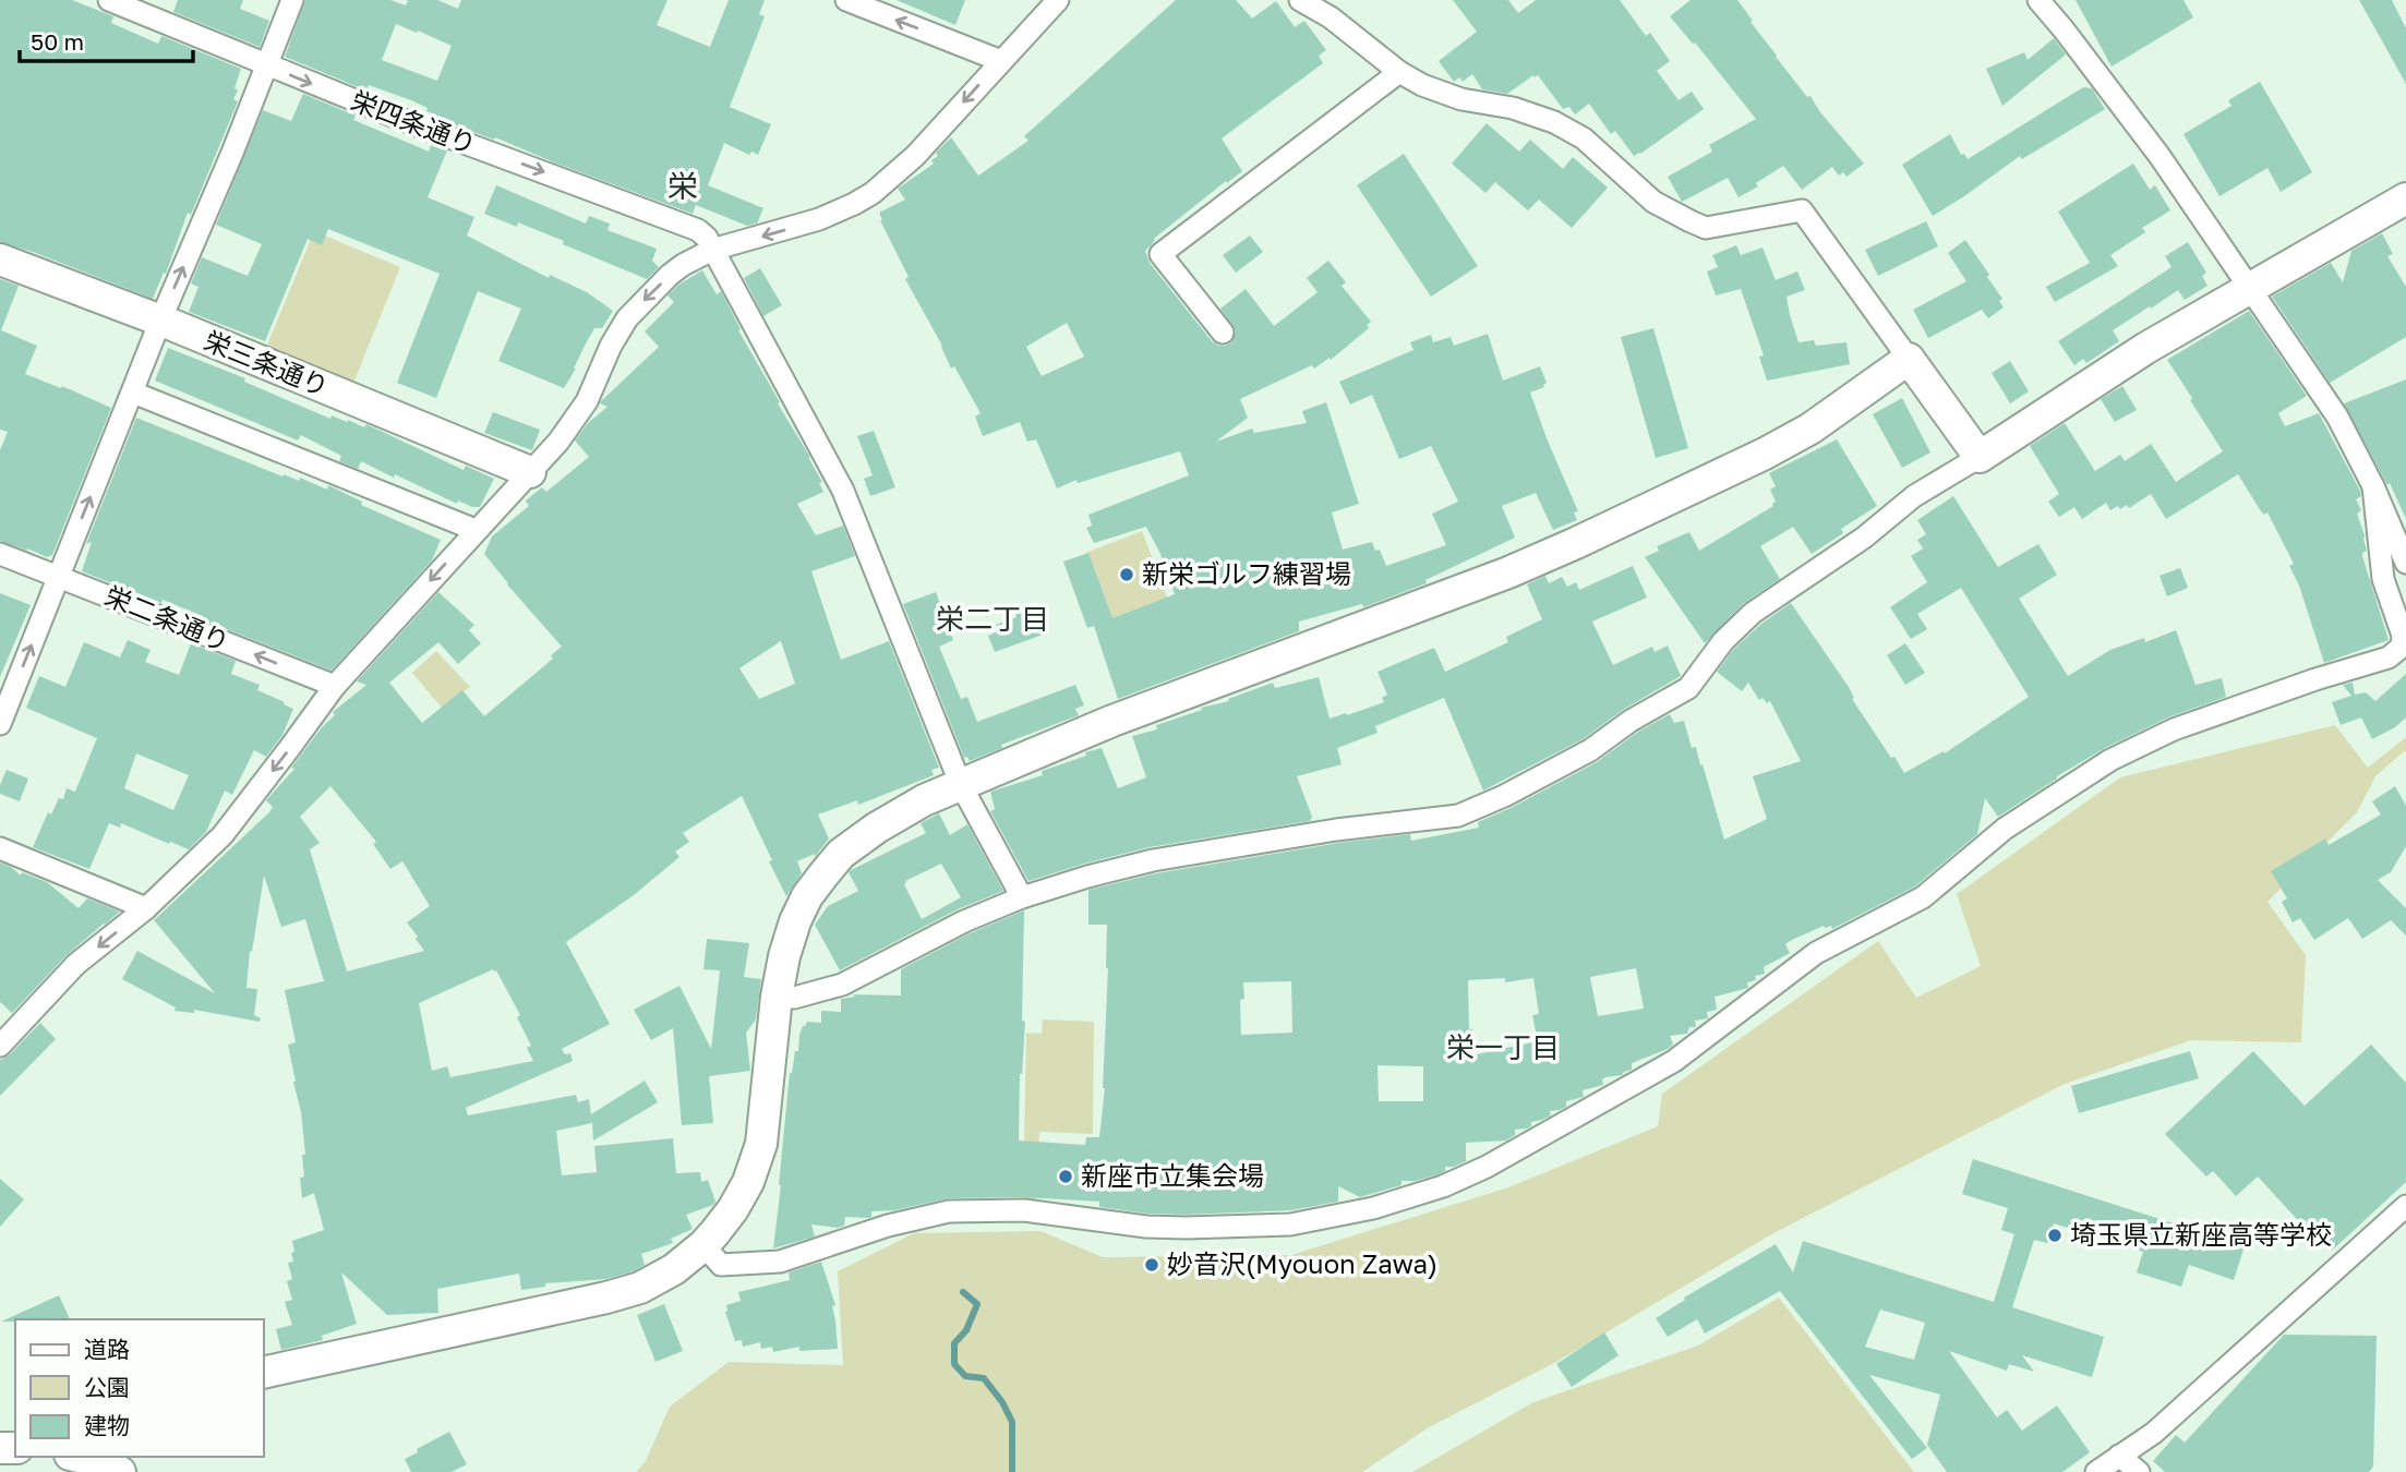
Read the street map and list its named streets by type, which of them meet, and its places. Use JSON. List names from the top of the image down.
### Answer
{
  "streets": {
    "street": ["栄四条通り", "栄三条通り", "栄二条通り"]
  },
  "one_way": ["栄四条通り", "栄二条通り"],
  "districts": ["栄", "栄二丁目", "栄一丁目"],
  "places": [
    "新栄ゴルフ練習場",
    "新座市立集会場",
    "埼玉県立新座高等学校",
    "妙音沢(Myouon Zawa)"
  ],
  "legend": ["道路", "公園", "建物"],
  "scale_bar": "50 m"
}
